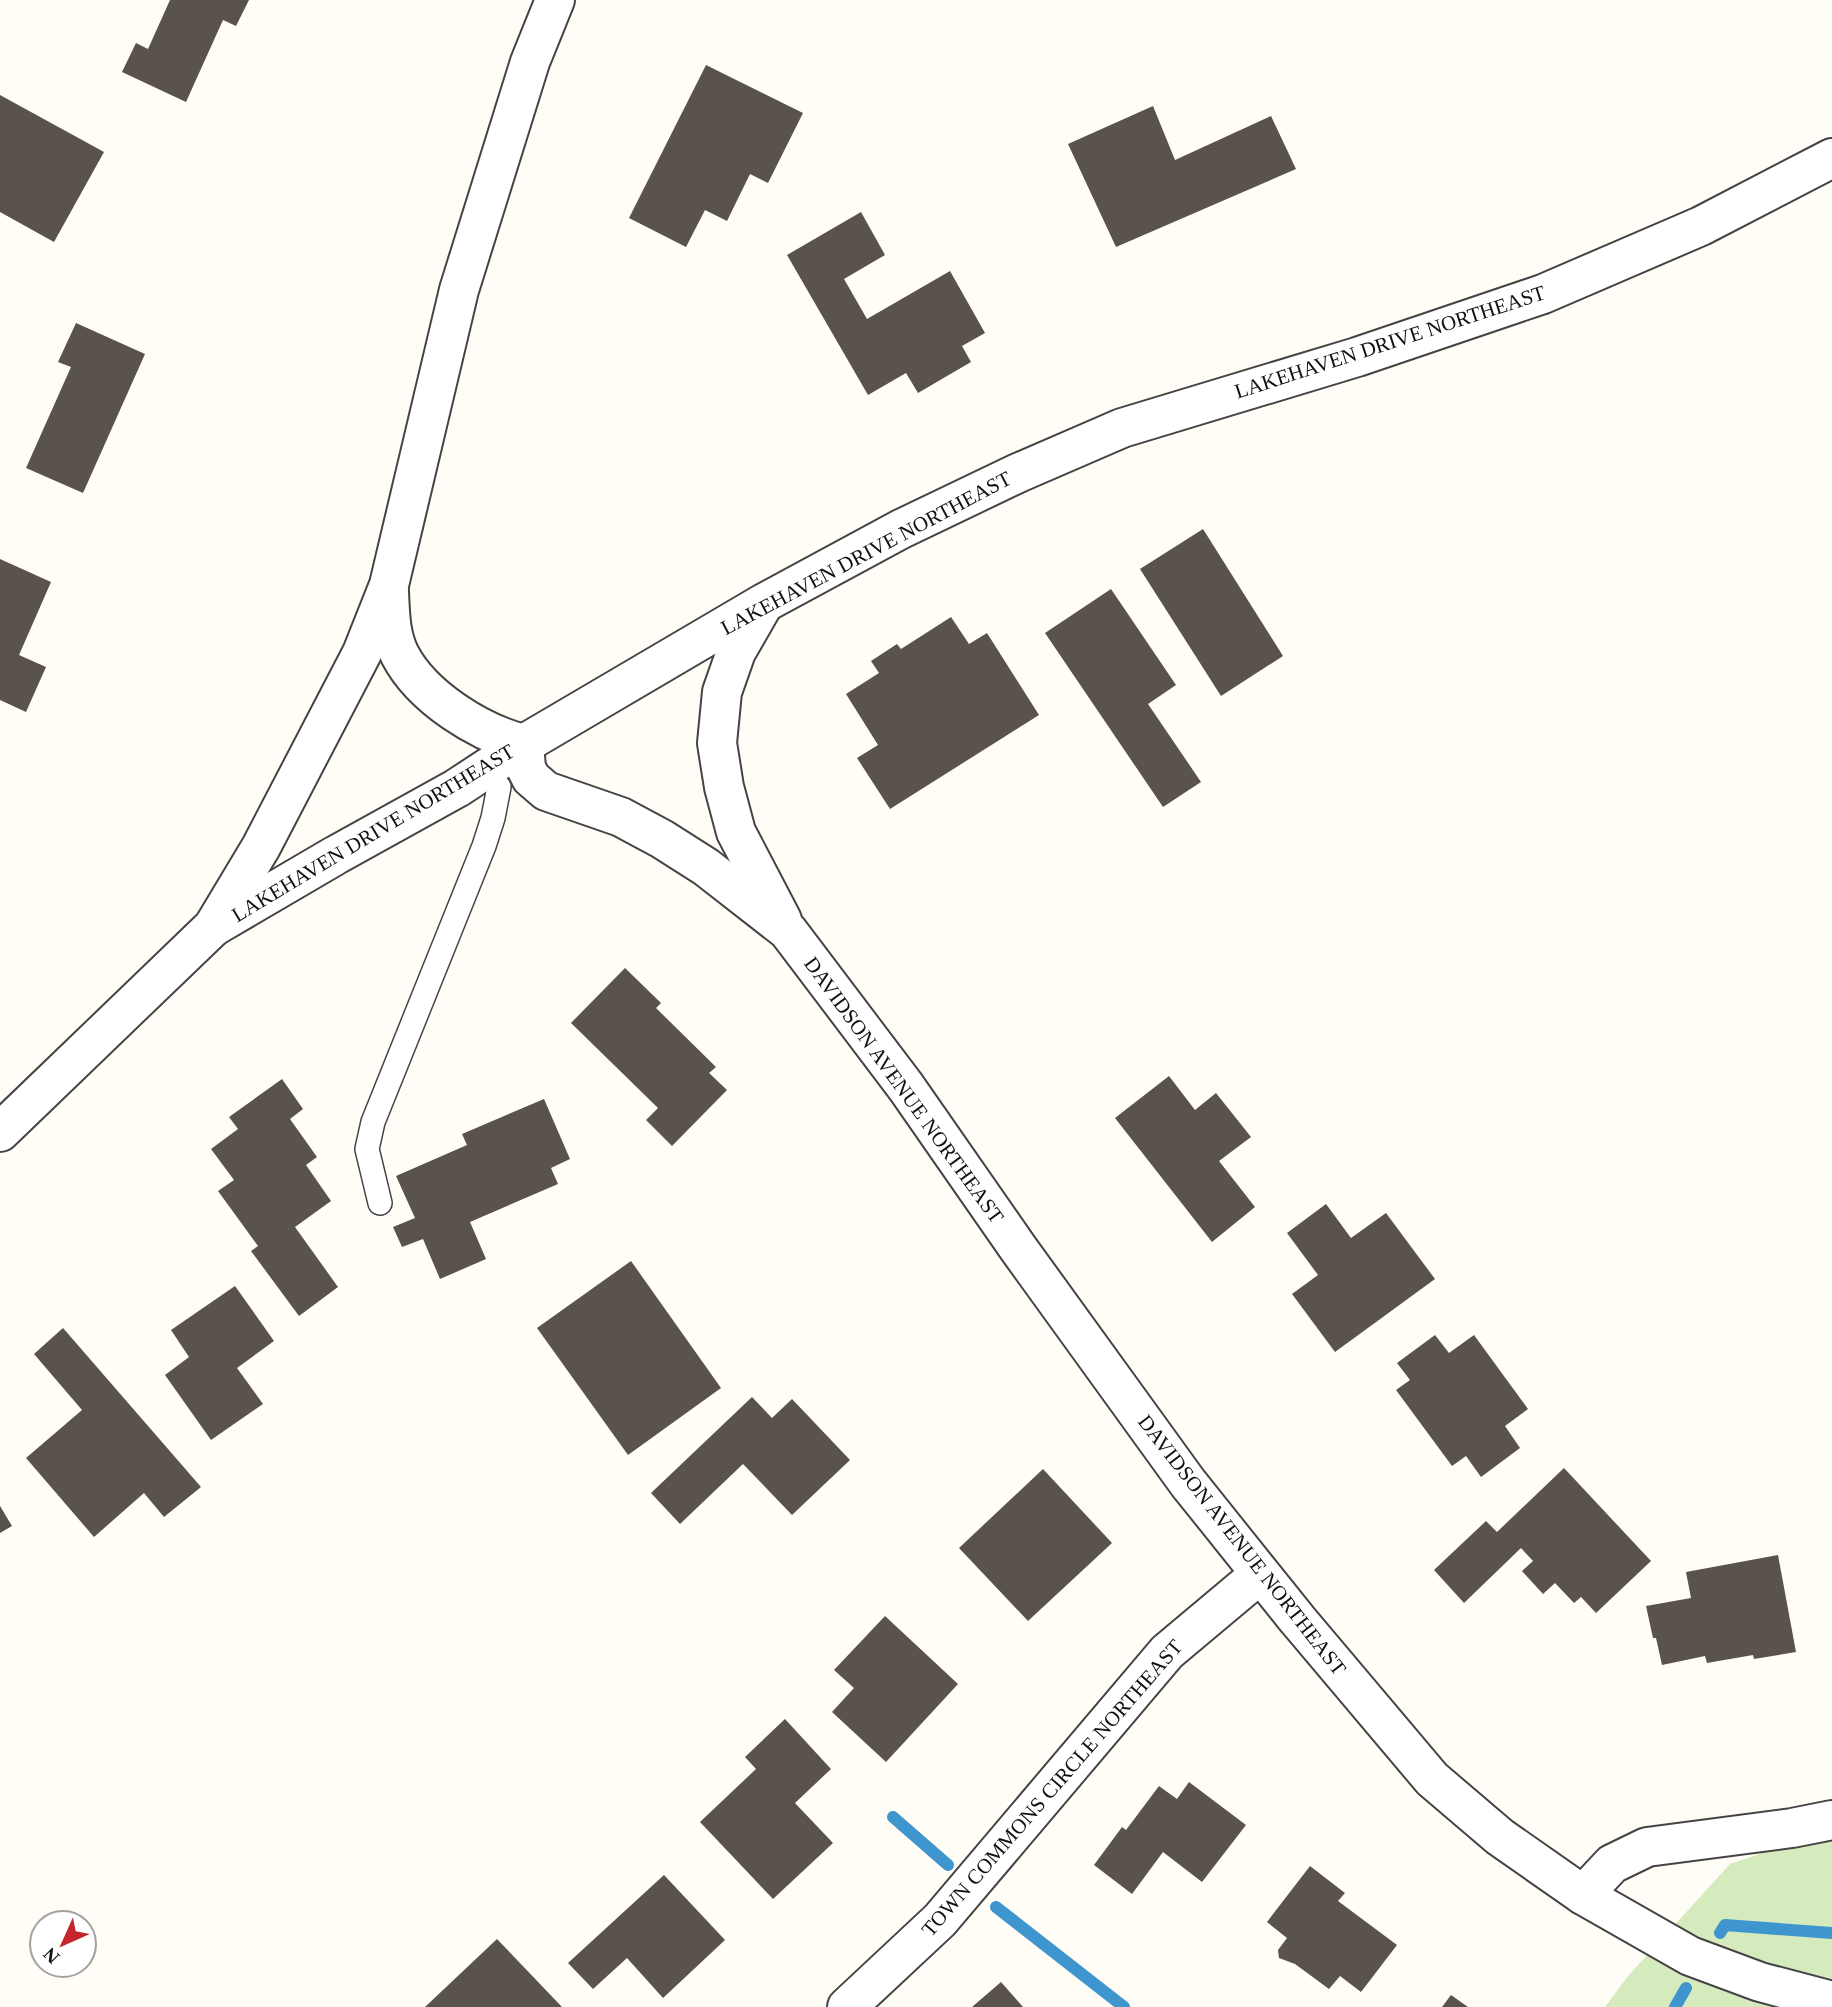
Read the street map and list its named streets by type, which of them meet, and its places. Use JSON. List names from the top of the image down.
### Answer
{
  "streets": {
    "street": ["LAKEHAVEN DRIVE NORTHEAST", "DAVIDSON AVENUE NORTHEAST", "TOWN COMMONS CIRCLE NORTHEAST"]
  },
  "crossings": [
    ["LAKEHAVEN DRIVE NORTHEAST", "DAVIDSON AVENUE NORTHEAST"],
    ["DAVIDSON AVENUE NORTHEAST", "TOWN COMMONS CIRCLE NORTHEAST"]
  ],
  "north": "bottom left"
}
